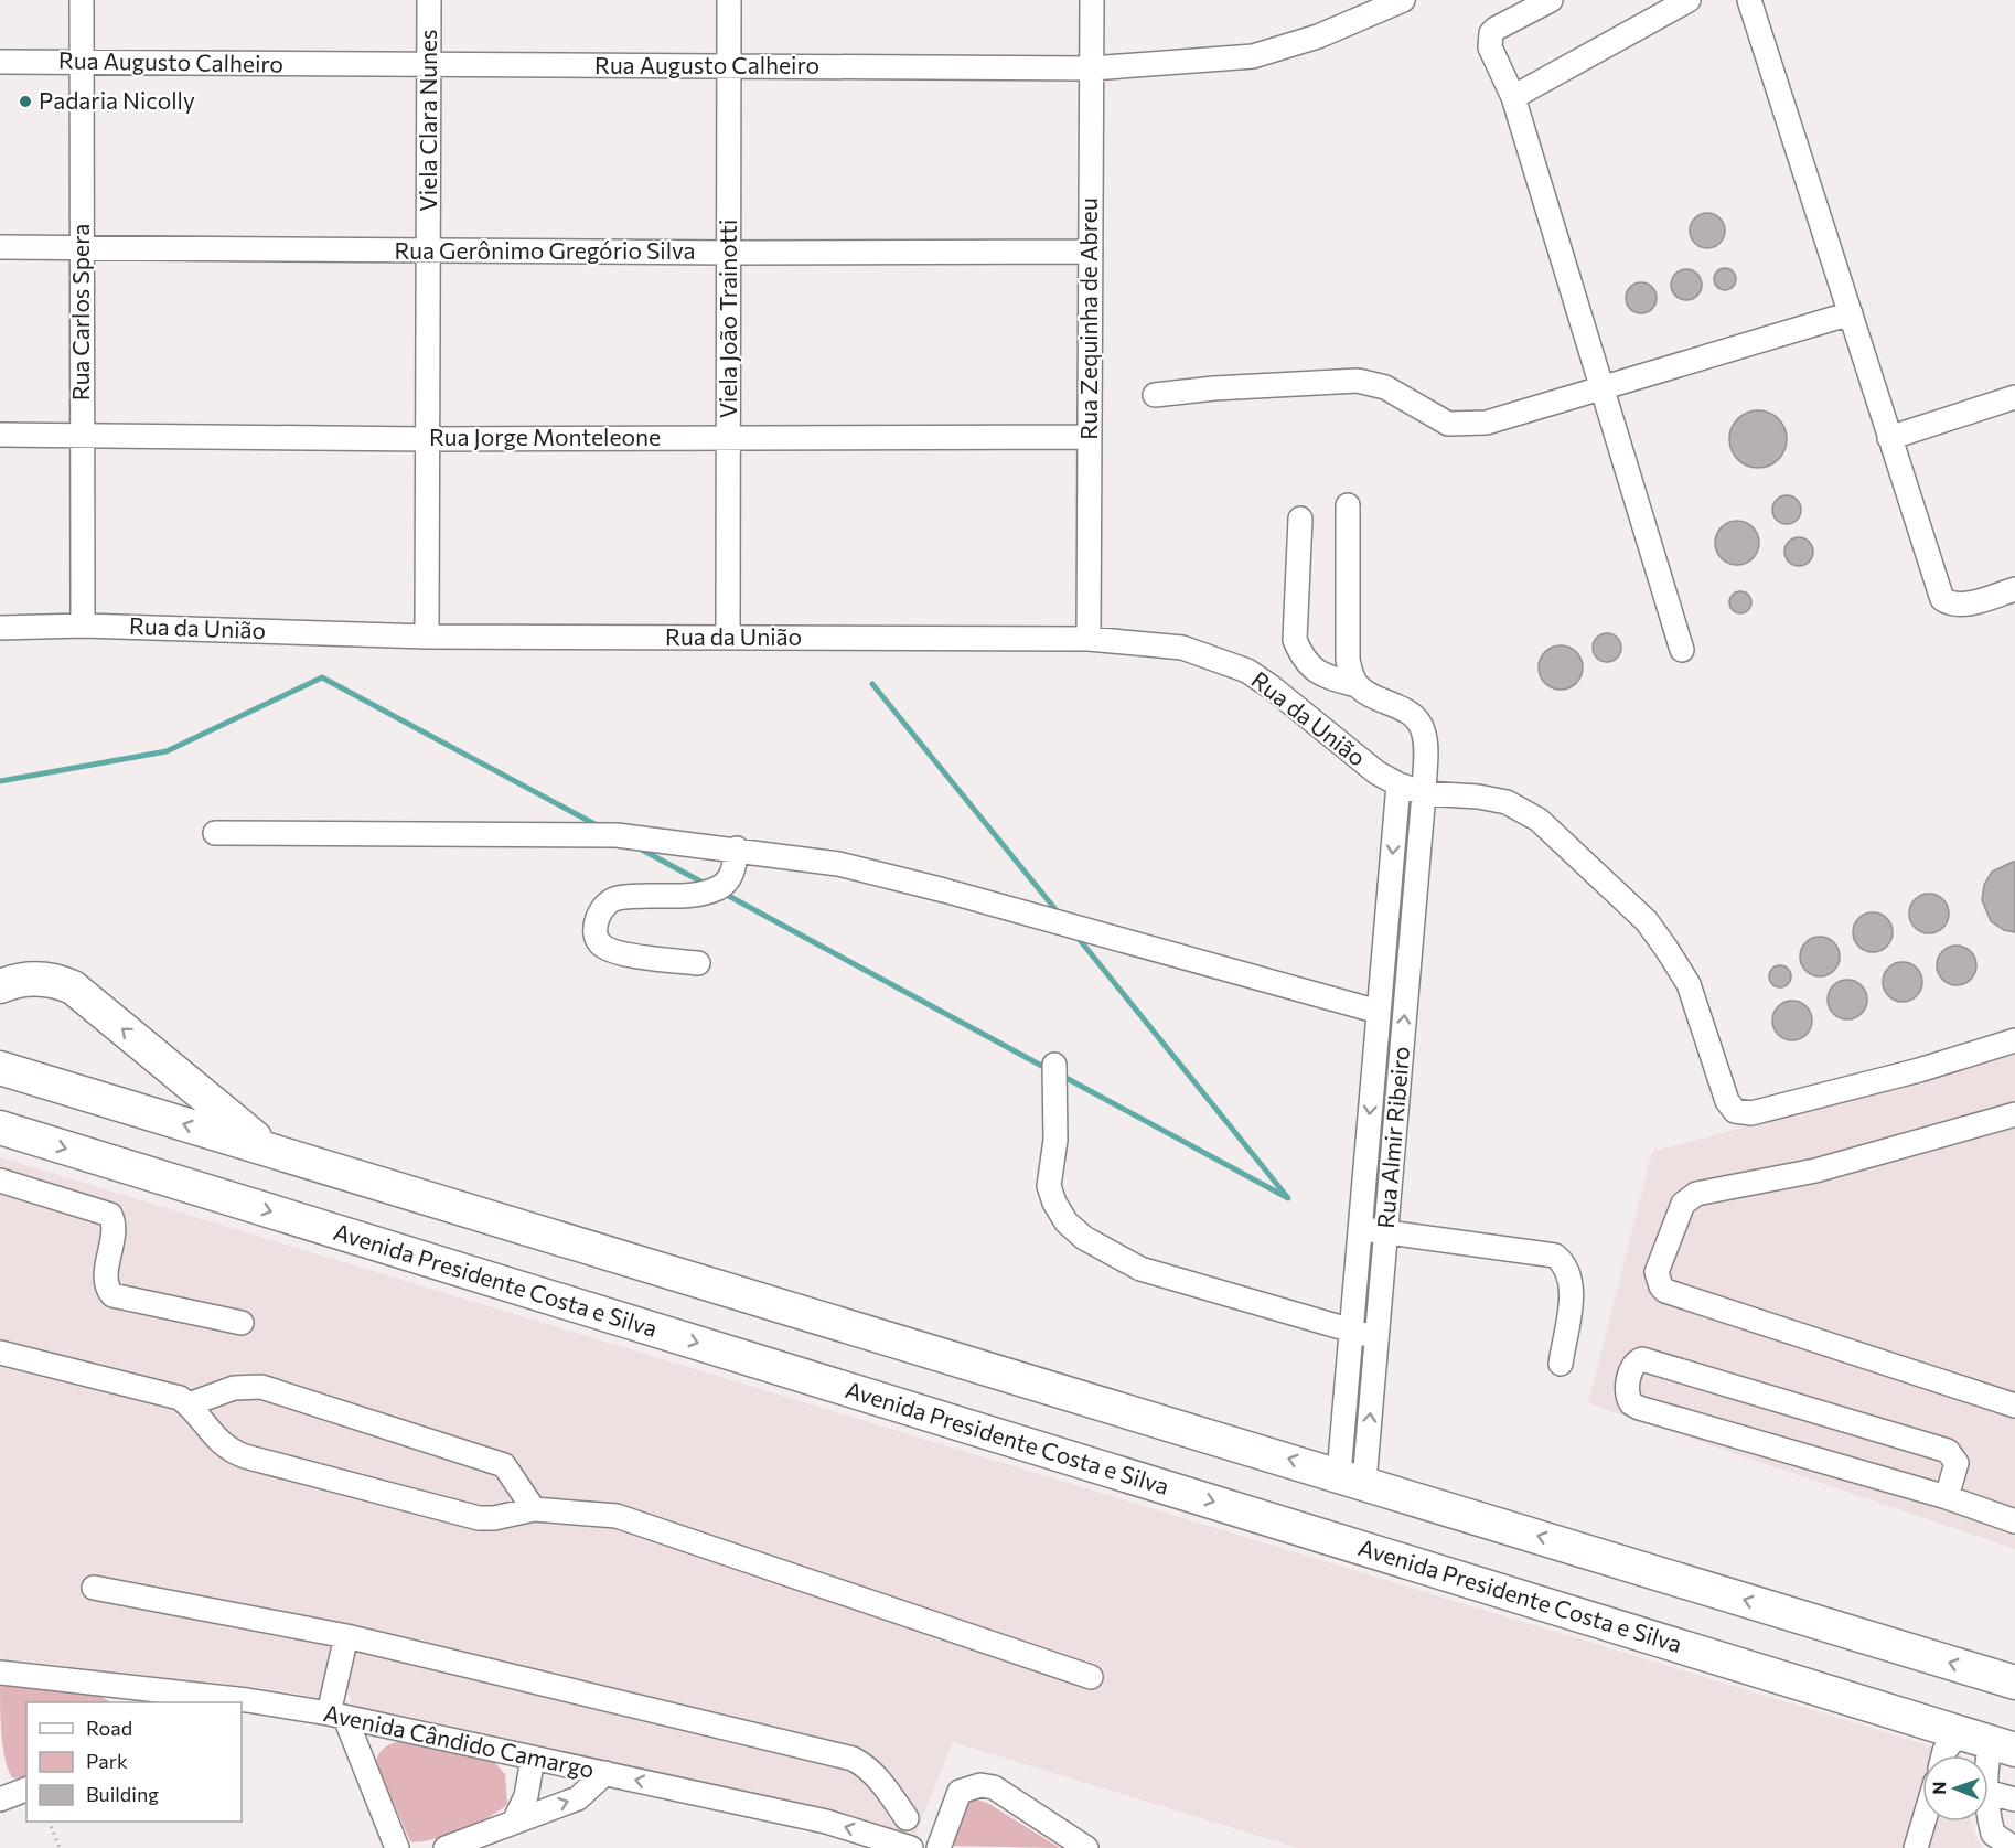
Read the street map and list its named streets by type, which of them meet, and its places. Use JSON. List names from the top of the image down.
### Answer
{
  "streets": {
    "highway": ["Avenida Presidente Costa e Silva"],
    "street": [
      "Rua Augusto Calheiro",
      "Viela Clara Nunes",
      "Rua Gerônimo Gregório Silva",
      "Rua Carlos Spera",
      "Viela João Trainotti",
      "Rua Zequinha de Abreu",
      "Rua Jorge Monteleone",
      "Rua da União",
      "Rua Almir Ribeiro",
      "Avenida Cândido Camargo"
    ]
  },
  "crossings": [
    ["Rua Augusto Calheiro", "Viela Clara Nunes"],
    ["Rua Augusto Calheiro", "Rua Carlos Spera"],
    ["Rua Augusto Calheiro", "Viela João Trainotti"],
    ["Rua Augusto Calheiro", "Rua Zequinha de Abreu"],
    ["Viela Clara Nunes", "Rua Gerônimo Gregório Silva"],
    ["Viela Clara Nunes", "Rua Jorge Monteleone"],
    ["Viela Clara Nunes", "Rua da União"],
    ["Rua Gerônimo Gregório Silva", "Rua Carlos Spera"],
    ["Rua Gerônimo Gregório Silva", "Viela João Trainotti"],
    ["Rua Gerônimo Gregório Silva", "Rua Zequinha de Abreu"],
    ["Rua Carlos Spera", "Rua Jorge Monteleone"],
    ["Rua Carlos Spera", "Rua da União"],
    ["Viela João Trainotti", "Rua Jorge Monteleone"],
    ["Viela João Trainotti", "Rua da União"],
    ["Rua Zequinha de Abreu", "Rua Jorge Monteleone"],
    ["Rua Zequinha de Abreu", "Rua da União"],
    ["Rua da União", "Rua Almir Ribeiro"]
  ],
  "places": ["Padaria Nicolly"],
  "legend": ["Road", "Park", "Building"],
  "north": "left"
}
